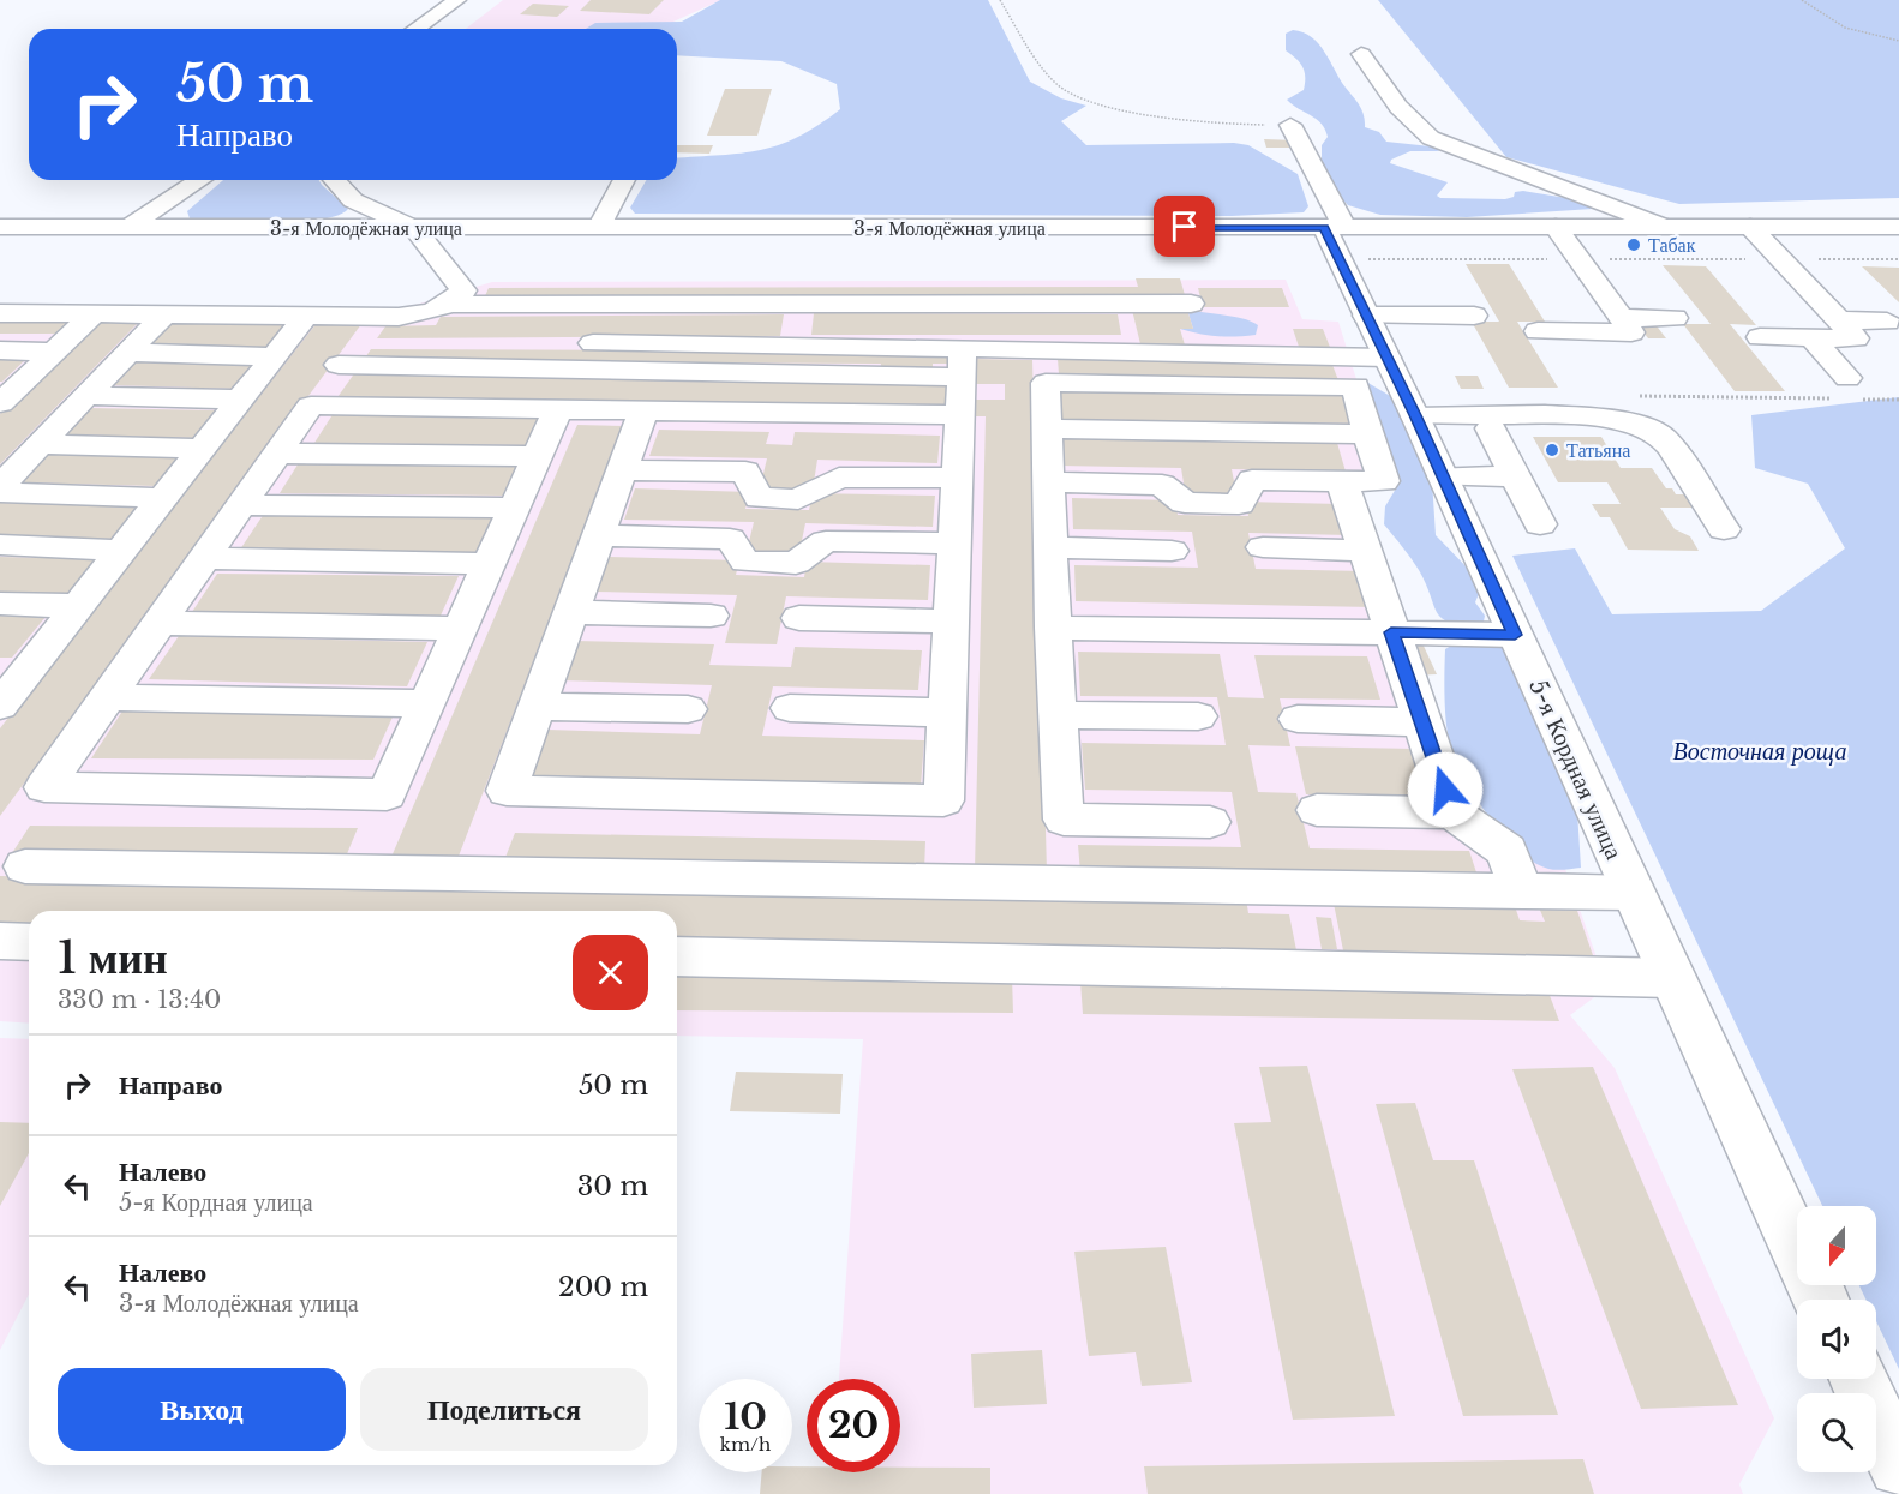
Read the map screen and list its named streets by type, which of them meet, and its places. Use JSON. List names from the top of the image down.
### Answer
{
  "streets": {
    "main road": ["3-я Молодёжная улица", "5-я Кордная улица"]
  },
  "crossings": [
    ["3-я Молодёжная улица", "5-я Кордная улица"]
  ],
  "parks": ["Восточная роща"],
  "places": ["Табак", "Татьяна"],
  "north": "bottom",
  "page": {
    "turn": ["50 m", "Направо"],
    "heading": ["1 мин", "330 m · 13:40"],
    "list": [
      {
        "name": "Направо",
        "value": "50 m"
      },
      {
        "name": "Налево",
        "note": "5-я Кордная улица",
        "value": "30 m"
      },
      {
        "name": "Налево",
        "note": "3-я Молодёжная улица",
        "value": "200 m"
      }
    ],
    "buttons": ["Выход", "Поделиться"],
    "speed": "10 km/h",
    "limit": "20"
  }
}
